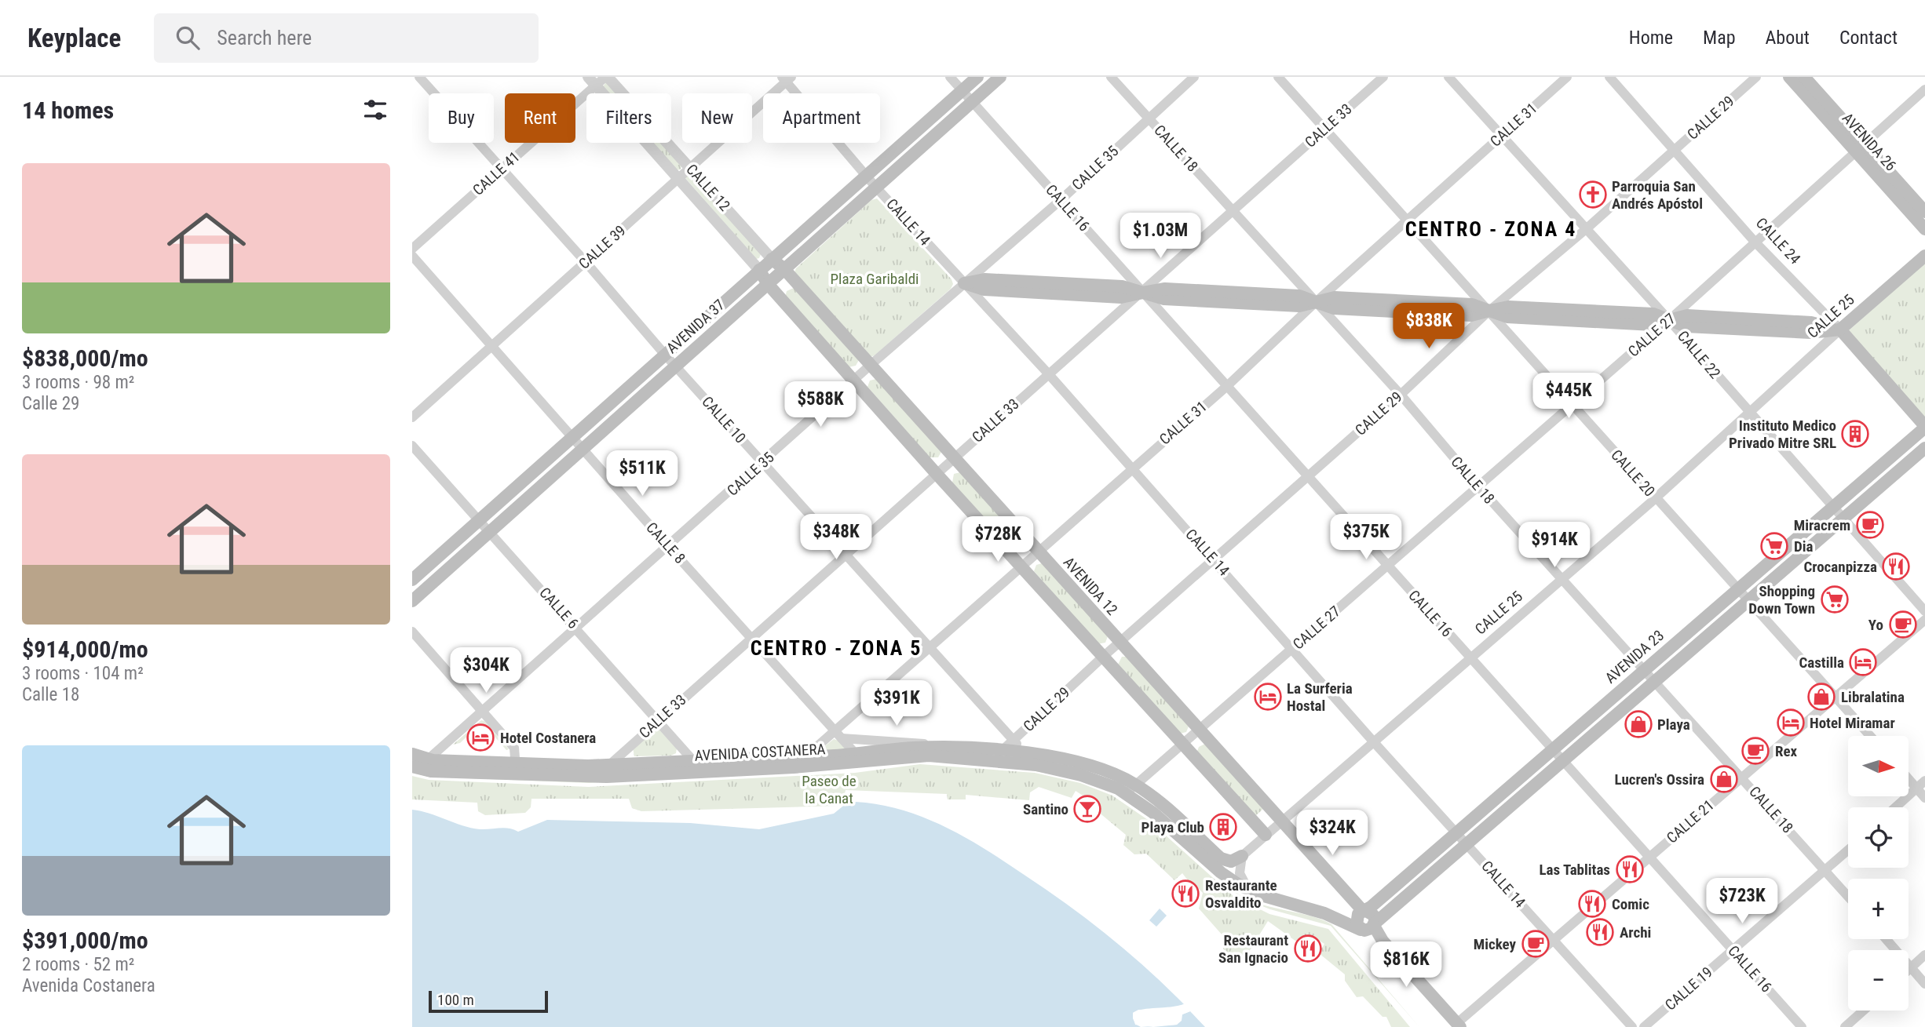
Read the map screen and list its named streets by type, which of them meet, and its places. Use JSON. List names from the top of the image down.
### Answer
{
  "streets": {
    "main road": [
      "AVENIDA 26",
      "CALLE 24",
      "CALLE 25",
      "AVENIDA 37",
      "AVENIDA 12",
      "AVENIDA 23",
      "AVENIDA COSTANERA"
    ],
    "street": [
      "CALLE 29",
      "CALLE 31",
      "CALLE 33",
      "CALLE 18",
      "CALLE 35",
      "CALLE 41",
      "CALLE 12",
      "CALLE 16",
      "CALLE 14",
      "CALLE 39",
      "CALLE 27",
      "CALLE 22",
      "CALLE 10",
      "CALLE 20",
      "CALLE 8",
      "CALLE 6",
      "CALLE 21",
      "CALLE 19"
    ]
  },
  "crossings": [
    ["CALLE 29", "CALLE 18"],
    ["CALLE 29", "CALLE 16"],
    ["CALLE 29", "CALLE 14"],
    ["CALLE 29", "CALLE 24"],
    ["CALLE 29", "CALLE 22"],
    ["CALLE 29", "CALLE 10"],
    ["CALLE 29", "CALLE 20"],
    ["CALLE 29", "AVENIDA 12"],
    ["CALLE 29", "AVENIDA COSTANERA"],
    ["CALLE 31", "CALLE 18"],
    ["CALLE 31", "CALLE 16"],
    ["CALLE 31", "CALLE 14"],
    ["CALLE 31", "CALLE 22"],
    ["CALLE 31", "CALLE 10"],
    ["CALLE 31", "CALLE 20"],
    ["CALLE 31", "CALLE 8"],
    ["CALLE 31", "AVENIDA 12"],
    ["CALLE 31", "AVENIDA COSTANERA"],
    ["CALLE 33", "CALLE 18"],
    ["CALLE 33", "CALLE 16"],
    ["CALLE 33", "CALLE 14"],
    ["CALLE 33", "CALLE 10"],
    ["CALLE 33", "CALLE 20"],
    ["CALLE 33", "CALLE 8"],
    ["CALLE 33", "AVENIDA 12"],
    ["CALLE 33", "CALLE 6"],
    ["CALLE 33", "AVENIDA COSTANERA"],
    ["AVENIDA 26", "CALLE 27"],
    ["CALLE 18", "CALLE 35"],
    ["CALLE 18", "CALLE 25"],
    ["CALLE 18", "CALLE 27"],
    ["CALLE 18", "AVENIDA 23"],
    ["CALLE 18", "CALLE 21"],
    ["CALLE 18", "CALLE 19"],
    ["CALLE 35", "CALLE 16"],
    ["CALLE 35", "CALLE 14"],
    ["CALLE 35", "CALLE 10"],
    ["CALLE 35", "CALLE 8"],
    ["CALLE 35", "AVENIDA 12"],
    ["CALLE 35", "CALLE 6"],
    ["CALLE 35", "AVENIDA COSTANERA"],
    ["CALLE 41", "CALLE 12"],
    ["CALLE 41", "CALLE 10"],
    ["CALLE 12", "CALLE 39"],
    ["CALLE 12", "AVENIDA 37"],
    ["CALLE 12", "AVENIDA 12"],
    ["CALLE 16", "CALLE 25"],
    ["CALLE 16", "AVENIDA 37"],
    ["CALLE 16", "CALLE 27"],
    ["CALLE 16", "AVENIDA 23"],
    ["CALLE 16", "CALLE 21"],
    ["CALLE 16", "CALLE 19"],
    ["CALLE 14", "CALLE 39"],
    ["CALLE 14", "CALLE 25"],
    ["CALLE 14", "AVENIDA 37"],
    ["CALLE 14", "CALLE 27"],
    ["CALLE 14", "AVENIDA 23"],
    ["CALLE 14", "CALLE 21"],
    ["CALLE 24", "CALLE 25"],
    ["CALLE 24", "CALLE 27"],
    ["CALLE 24", "AVENIDA 23"],
    ["CALLE 39", "CALLE 10"],
    ["CALLE 39", "CALLE 8"],
    ["CALLE 25", "CALLE 22"],
    ["CALLE 25", "CALLE 20"],
    ["CALLE 25", "AVENIDA 12"],
    ["CALLE 25", "AVENIDA COSTANERA"],
    ["AVENIDA 37", "CALLE 10"],
    ["AVENIDA 37", "CALLE 8"],
    ["AVENIDA 37", "AVENIDA 12"],
    ["AVENIDA 37", "CALLE 6"],
    ["CALLE 27", "CALLE 22"],
    ["CALLE 27", "CALLE 20"],
    ["CALLE 27", "AVENIDA 12"],
    ["CALLE 27", "AVENIDA COSTANERA"],
    ["CALLE 22", "AVENIDA 23"],
    ["CALLE 10", "AVENIDA COSTANERA"],
    ["CALLE 20", "AVENIDA 23"],
    ["CALLE 20", "CALLE 21"],
    ["CALLE 8", "AVENIDA COSTANERA"],
    ["AVENIDA 12", "AVENIDA 23"],
    ["AVENIDA 12", "AVENIDA COSTANERA"],
    ["CALLE 6", "AVENIDA COSTANERA"]
  ],
  "districts": ["CENTRO - ZONA 4", "CENTRO - ZONA 5"],
  "parks": ["Plaza Garibaldi", "Paseo de la Canat"],
  "places": {
    "church": ["Parroquia San Andrés Apóstol"],
    "building": ["Instituto Medico Privado Mitre SRL", "Playa Club"],
    "cafe": [
      "Miracrem",
      "Yo",
      "Rex",
      "Mickey"
    ],
    "supermarket": ["Dia", "Shopping Down Town"],
    "restaurant": [
      "Crocanpizza",
      "Las Tablitas",
      "Restaurante Osvaldito",
      "Comic",
      "Archi",
      "Restaurant San Ignacio"
    ],
    "hotel": [
      "Castilla",
      "La Surferia Hostal",
      "Hotel Miramar",
      "Hotel Costanera"
    ],
    "shop": ["Libralatina", "Playa", "Lucren's Ossira"],
    "bar": ["Santino"]
  },
  "scale_bar": "100 m",
  "north": "right",
  "page": {
    "header": "Keyplace",
    "search": "Search here",
    "nav": [
      "Home",
      "Map",
      "About",
      "Contact"
    ],
    "heading": "14 homes",
    "chip": [
      "Buy",
      "Rent",
      "Filters",
      "New",
      "Apartment"
    ],
    "list": [
      {
        "name": "$838,000/mo",
        "note": "3 rooms · 98 m² · Calle 29"
      },
      {
        "name": "$914,000/mo",
        "note": "3 rooms · 104 m² · Calle 18"
      },
      {
        "name": "$391,000/mo",
        "note": "2 rooms · 52 m² · Avenida Costanera"
      }
    ],
    "price": [
      "$1.03M",
      "$838K",
      "$445K",
      "$588K",
      "$511K",
      "$348K",
      "$375K",
      "$728K",
      "$914K",
      "$304K",
      "$391K",
      "$324K",
      "$723K",
      "$816K"
    ],
    "map_buttons": ["+", "−"],
    "scale": "100 m"
  }
}
